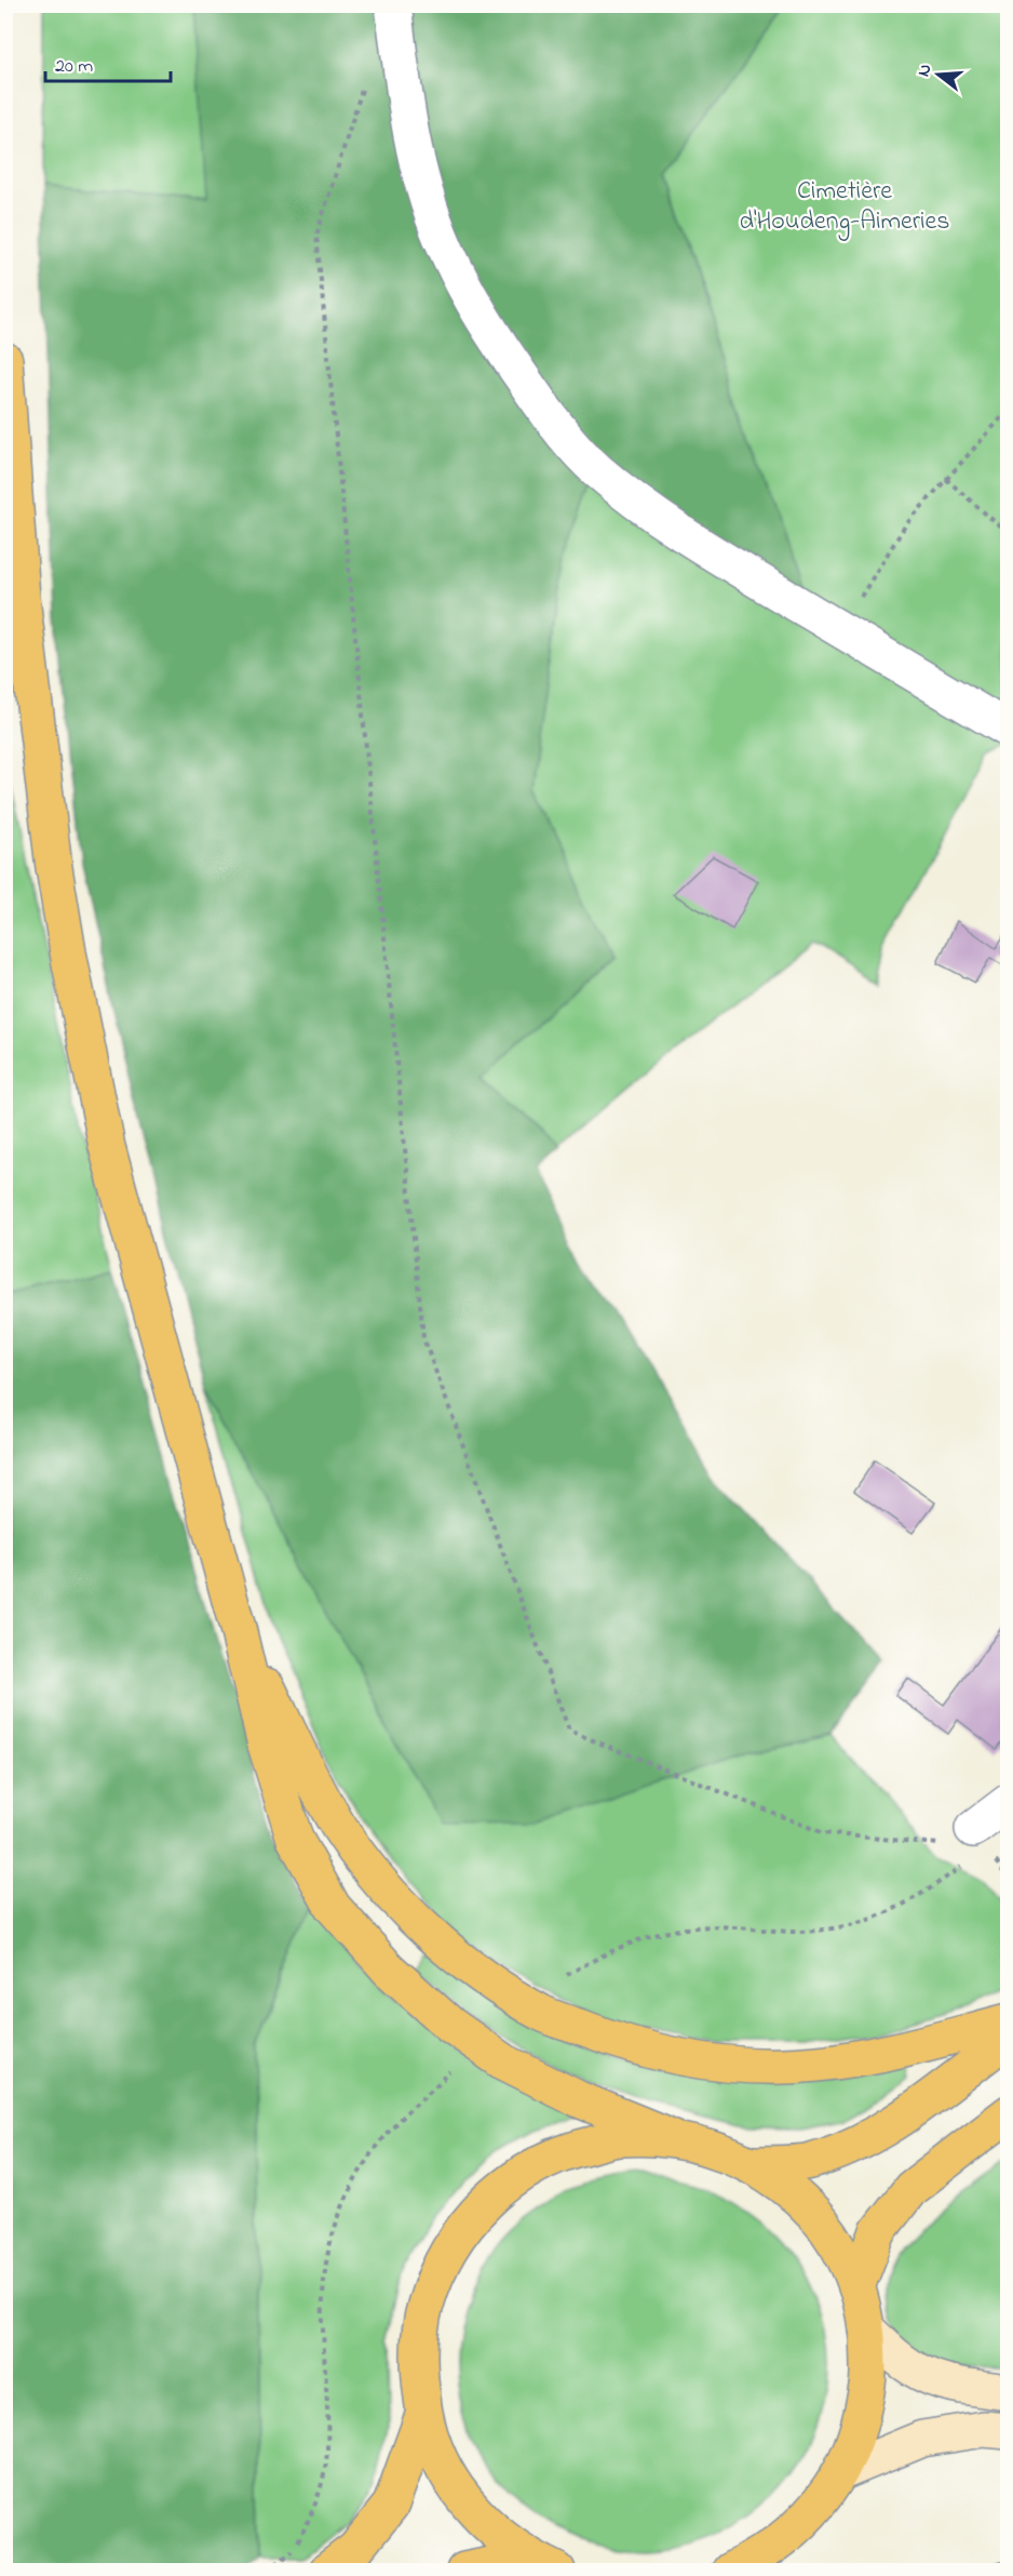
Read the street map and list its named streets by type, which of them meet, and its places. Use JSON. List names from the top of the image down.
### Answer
{
  "parks": ["Cimetière d'Houdeng-Aimeries"],
  "scale_bar": "20 m",
  "north": "left"
}
